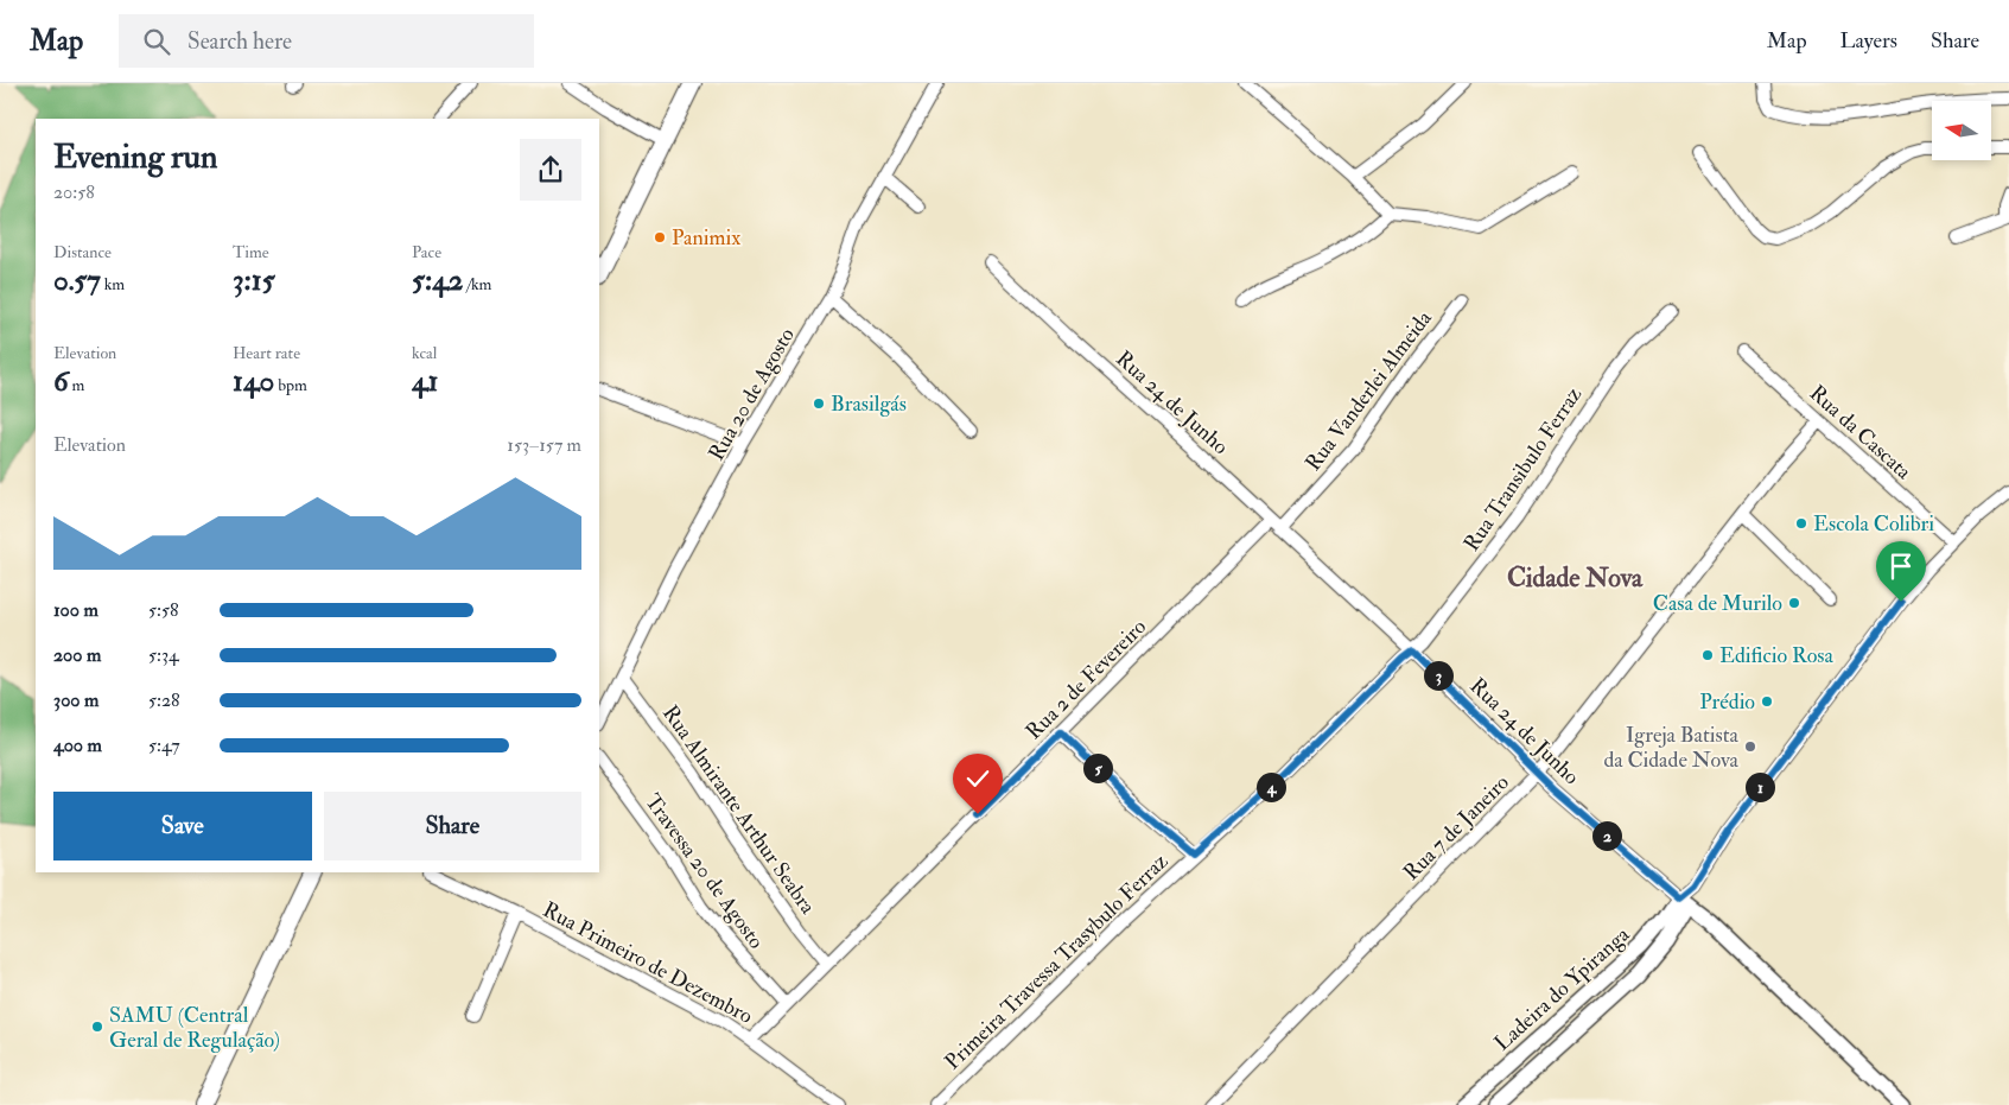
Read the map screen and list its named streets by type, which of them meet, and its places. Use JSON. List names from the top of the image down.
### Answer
{
  "streets": {
    "street": [
      "Rua Vanderlei Almeida",
      "Rua 20 de Agosto",
      "Rua 24 de Junho",
      "Rua da Cascata",
      "Rua Transibulo Ferraz",
      "Rua 2 de Fevereiro",
      "Rua Almirante Arthur Seabra",
      "Rua 7 de Janeiro",
      "Travessa 20 de Agosto",
      "Primeira Travessa Trasybulo Ferraz",
      "Rua Primeiro de Dezembro",
      "Ladeira do Ypiranga"
    ]
  },
  "crossings": [
    ["Rua Vanderlei Almeida", "Rua 24 de Junho"],
    ["Rua 20 de Agosto", "Rua Almirante Arthur Seabra"],
    ["Rua 24 de Junho", "Rua Transibulo Ferraz"],
    ["Rua 24 de Junho", "Rua 2 de Fevereiro"],
    ["Rua 24 de Junho", "Rua 7 de Janeiro"],
    ["Rua 24 de Junho", "Primeira Travessa Trasybulo Ferraz"],
    ["Rua 24 de Junho", "Ladeira do Ypiranga"],
    ["Rua da Cascata", "Rua 7 de Janeiro"],
    ["Rua Transibulo Ferraz", "Primeira Travessa Trasybulo Ferraz"],
    ["Rua 2 de Fevereiro", "Rua Almirante Arthur Seabra"],
    ["Rua 2 de Fevereiro", "Travessa 20 de Agosto"],
    ["Rua 2 de Fevereiro", "Rua Primeiro de Dezembro"]
  ],
  "districts": ["Cidade Nova"],
  "places": [
    "Panimix",
    "Brasilgás",
    "Escola Colibri",
    "Casa de Murilo",
    "Edificio Rosa",
    "Prédio",
    "Igreja Batista da Cidade Nova",
    "SAMU (Central Geral de Regulação)"
  ],
  "north": "left",
  "page": {
    "header": "Map",
    "search": "Search here",
    "nav": ["Map", "Layers", "Share"],
    "heading": ["Evening run", "20:58"],
    "stats": [
      ["Distance", "0.57 km"],
      ["Time", "3:15"],
      ["Pace", "5:42 /km"],
      ["Elevation", "6 m"],
      ["Heart rate", "140 bpm"],
      ["kcal", "41"]
    ],
    "chart": ["Elevation", "153–157 m"],
    "list": [
      {
        "name": "100 m",
        "note": "5:58"
      },
      {
        "name": "200 m",
        "note": "5:34"
      },
      {
        "name": "300 m",
        "note": "5:28"
      },
      {
        "name": "400 m",
        "note": "5:47"
      }
    ],
    "pins": [
      "3",
      "5",
      "1",
      "4",
      "2"
    ],
    "buttons": ["Save", "Share"]
  }
}
